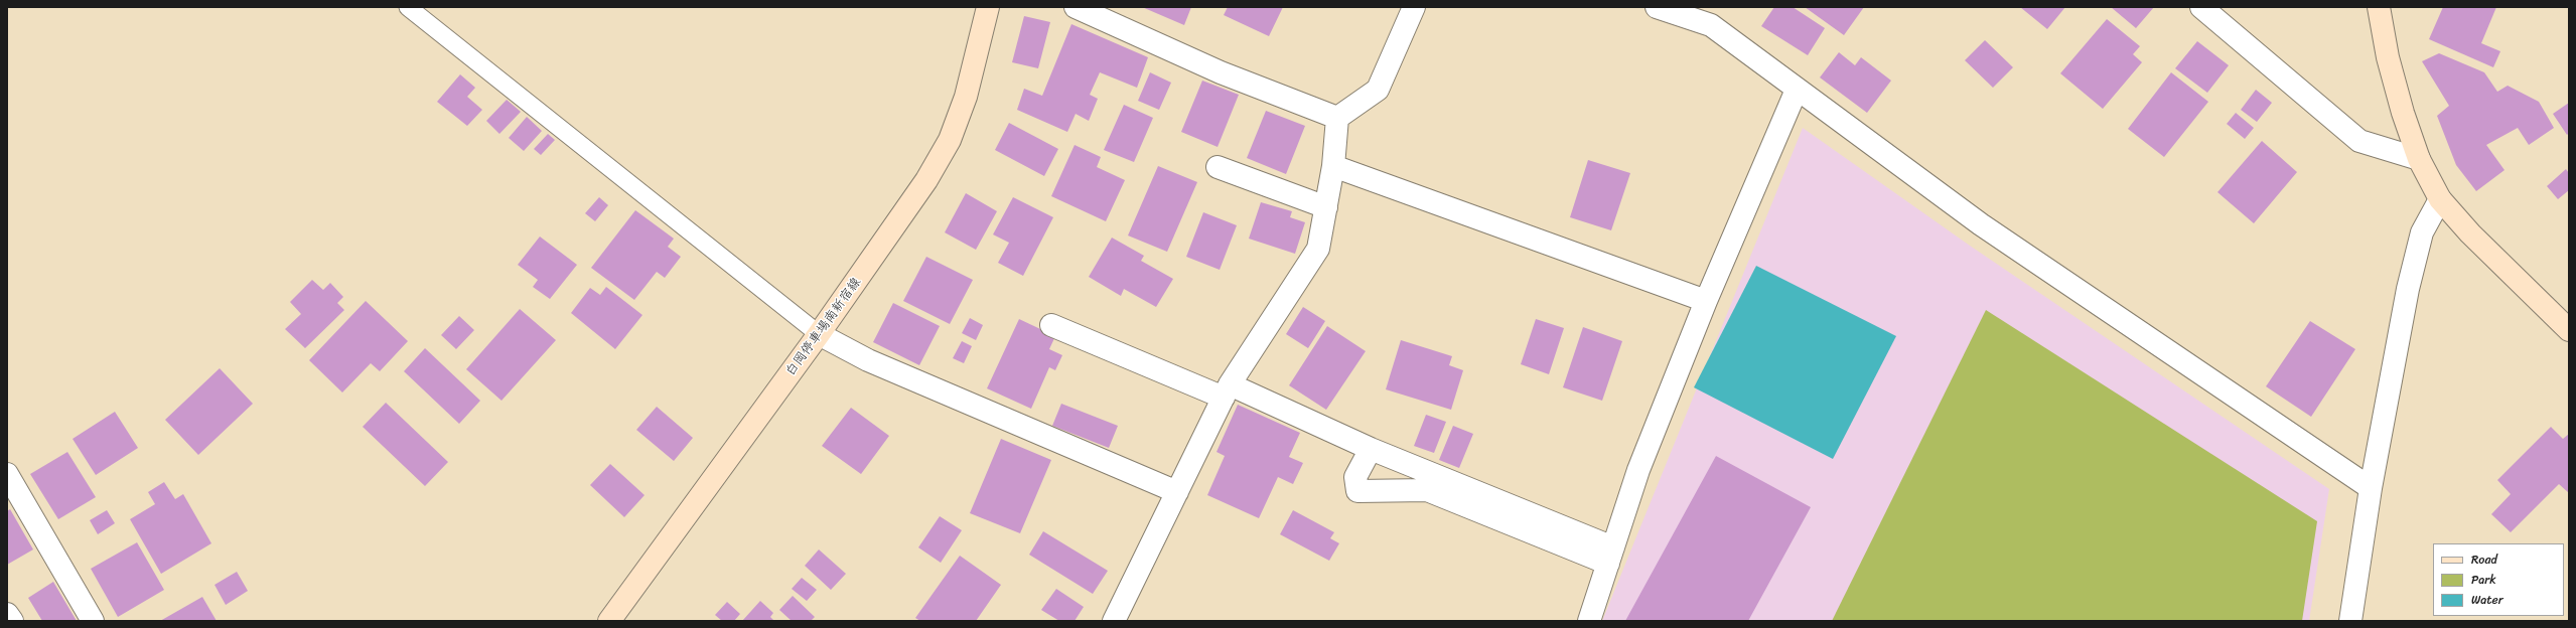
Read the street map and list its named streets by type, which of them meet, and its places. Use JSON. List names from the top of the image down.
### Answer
{
  "streets": {
    "main road": ["白岡停車場南新宿線"]
  },
  "legend": ["Road", "Park", "Water"]
}
